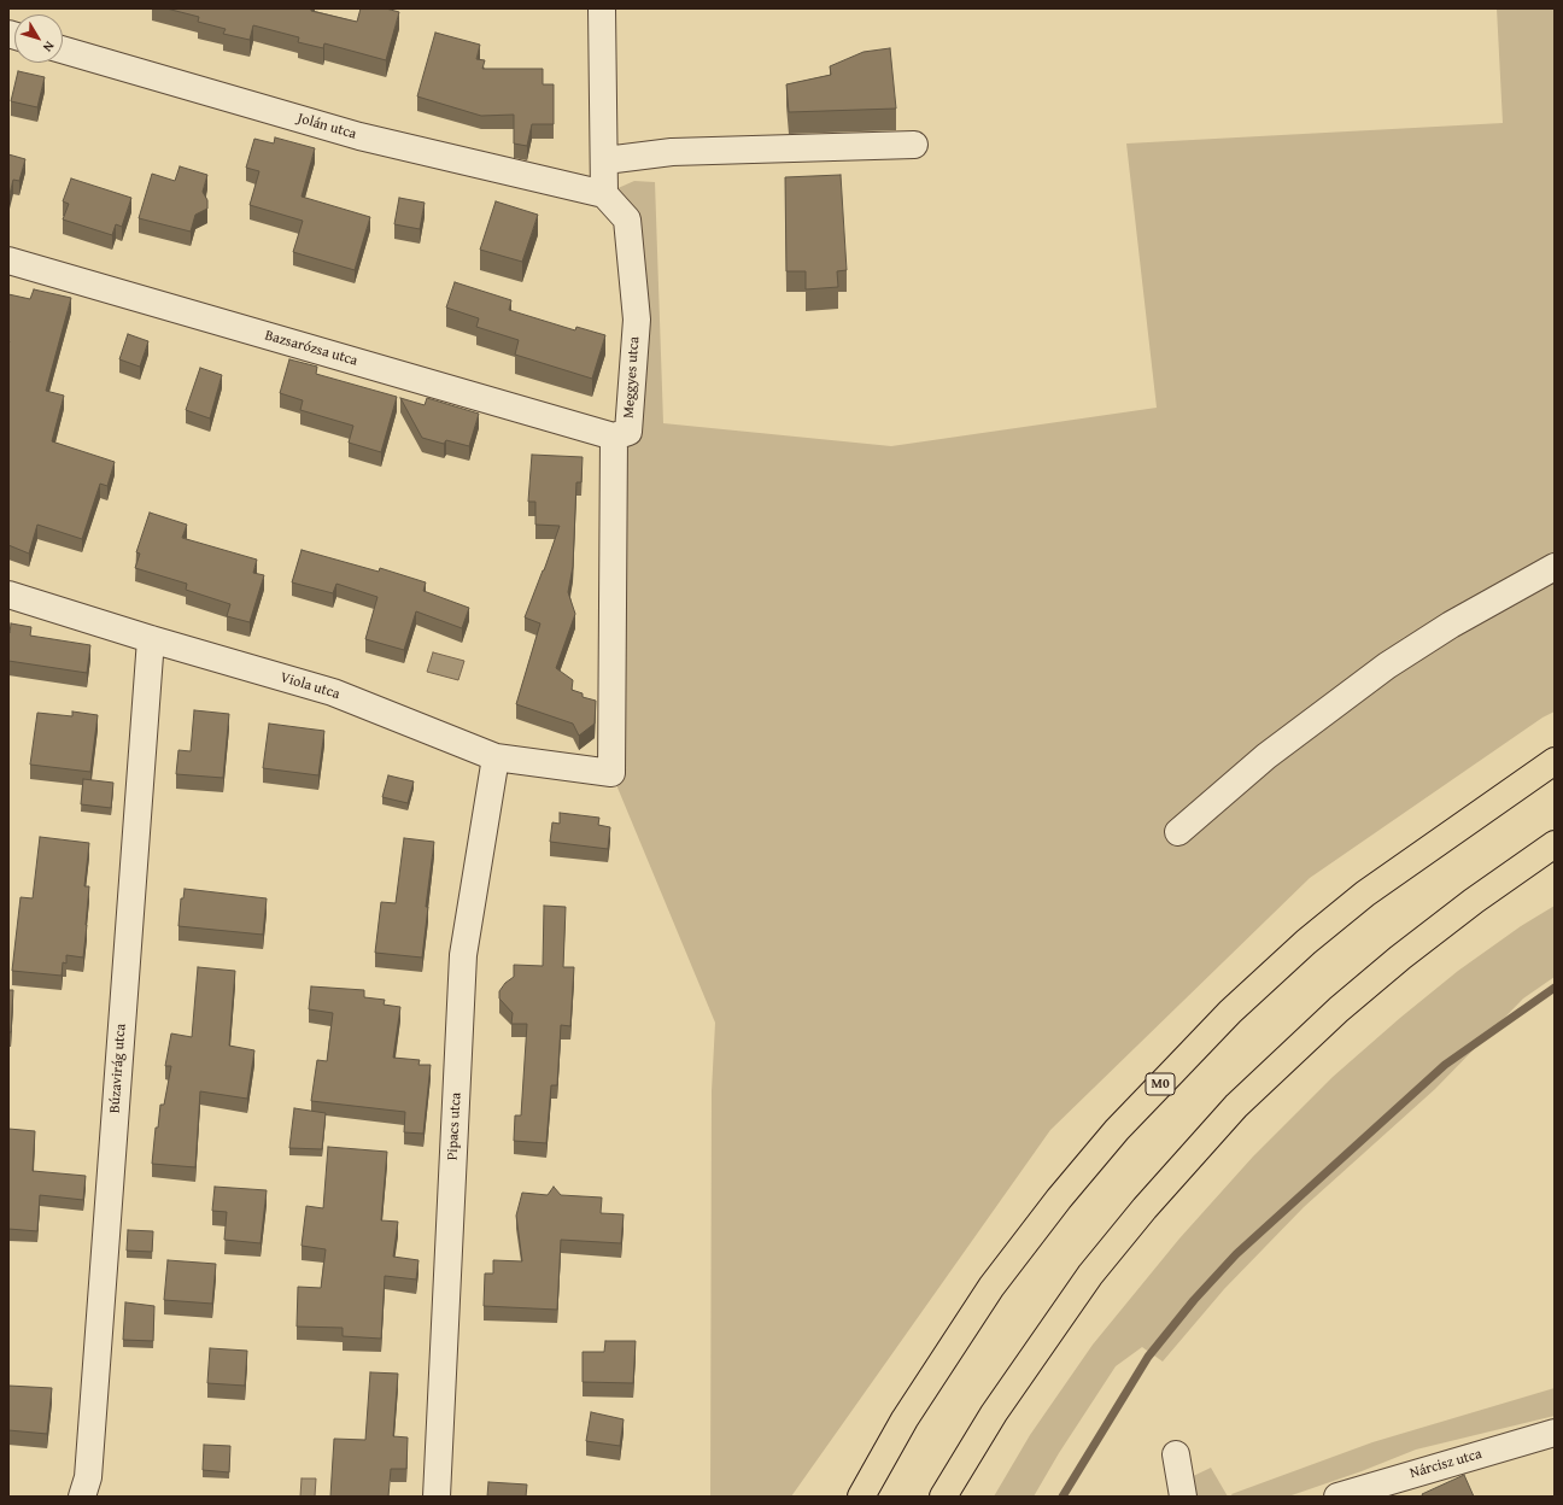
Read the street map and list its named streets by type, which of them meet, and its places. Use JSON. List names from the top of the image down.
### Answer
{
  "streets": {
    "highway": ["M0"],
    "street": [
      "Jolán utca",
      "Bazsarózsa utca",
      "Meggyes utca",
      "Viola utca",
      "Búzavirág utca",
      "Pipacs utca",
      "Nárcisz utca"
    ]
  },
  "crossings": [
    ["Jolán utca", "Meggyes utca"],
    ["Bazsarózsa utca", "Meggyes utca"],
    ["Meggyes utca", "Viola utca"],
    ["Viola utca", "Búzavirág utca"],
    ["Viola utca", "Pipacs utca"]
  ],
  "north": "bottom right"
}
